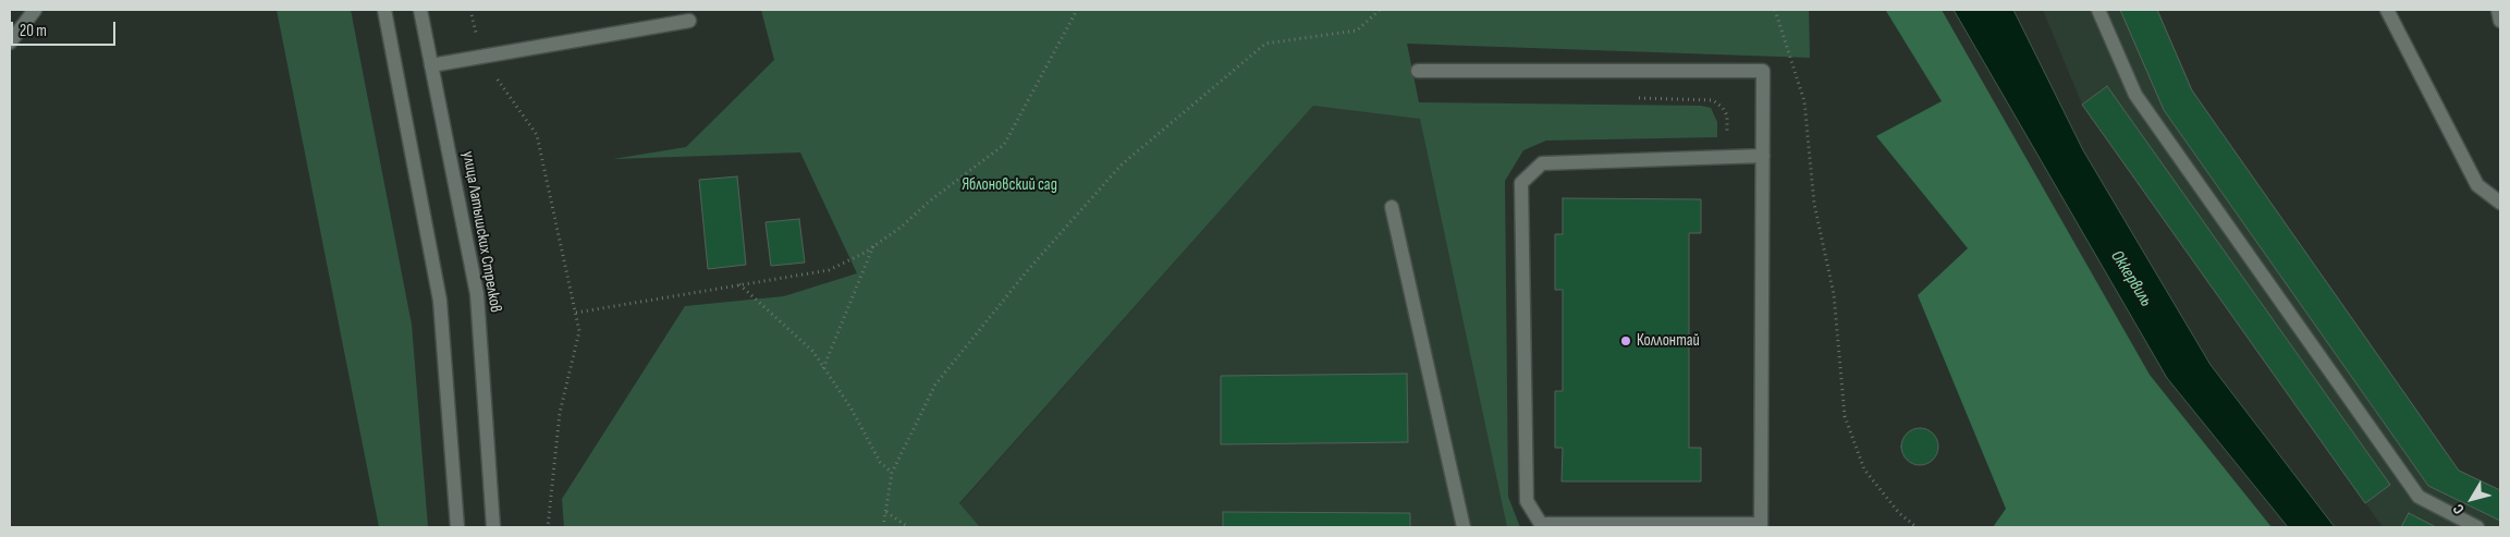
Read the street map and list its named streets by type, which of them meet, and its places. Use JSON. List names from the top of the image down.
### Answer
{
  "streets": {
    "street": ["улица Латышских Стрелков"]
  },
  "water": ["Оккервиль"],
  "parks": ["Яблоновский сад"],
  "places": ["Коллонтай"],
  "scale_bar": "20 m",
  "north": "bottom left"
}
